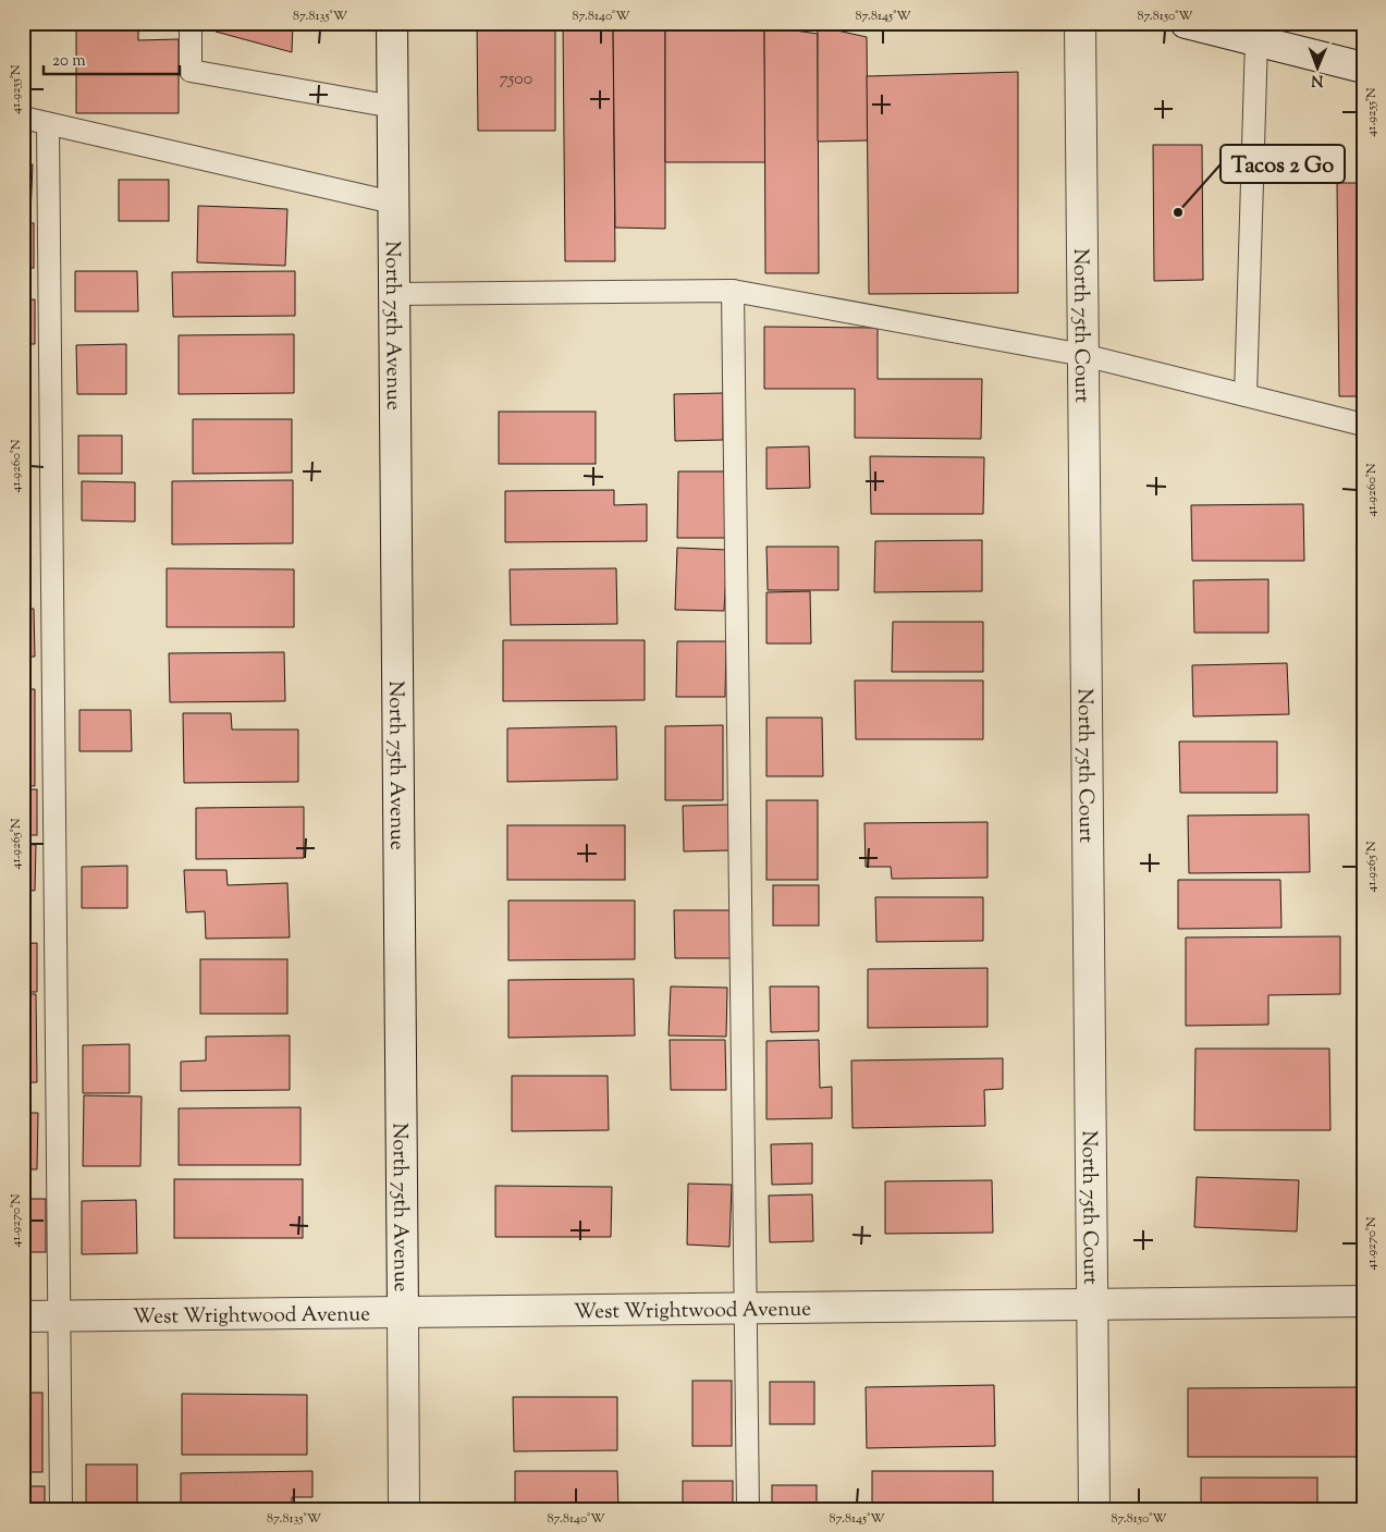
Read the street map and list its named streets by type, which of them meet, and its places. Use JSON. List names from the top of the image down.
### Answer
{
  "streets": {
    "street": ["North 75th Avenue", "North 75th Court", "West Wrightwood Avenue"]
  },
  "crossings": [
    ["North 75th Avenue", "West Wrightwood Avenue"],
    ["North 75th Court", "West Wrightwood Avenue"]
  ],
  "places": ["Tacos 2 Go"],
  "house_numbers": ["7500"],
  "scale_bar": "20 m",
  "north": "bottom",
  "coordinates": [
    "87.8135°W",
    "87.8140°W",
    "87.8145°W",
    "87.8150°W",
    "41.9255°N",
    "41.9260°N",
    "41.9265°N",
    "41.9270°N"
  ]
}
